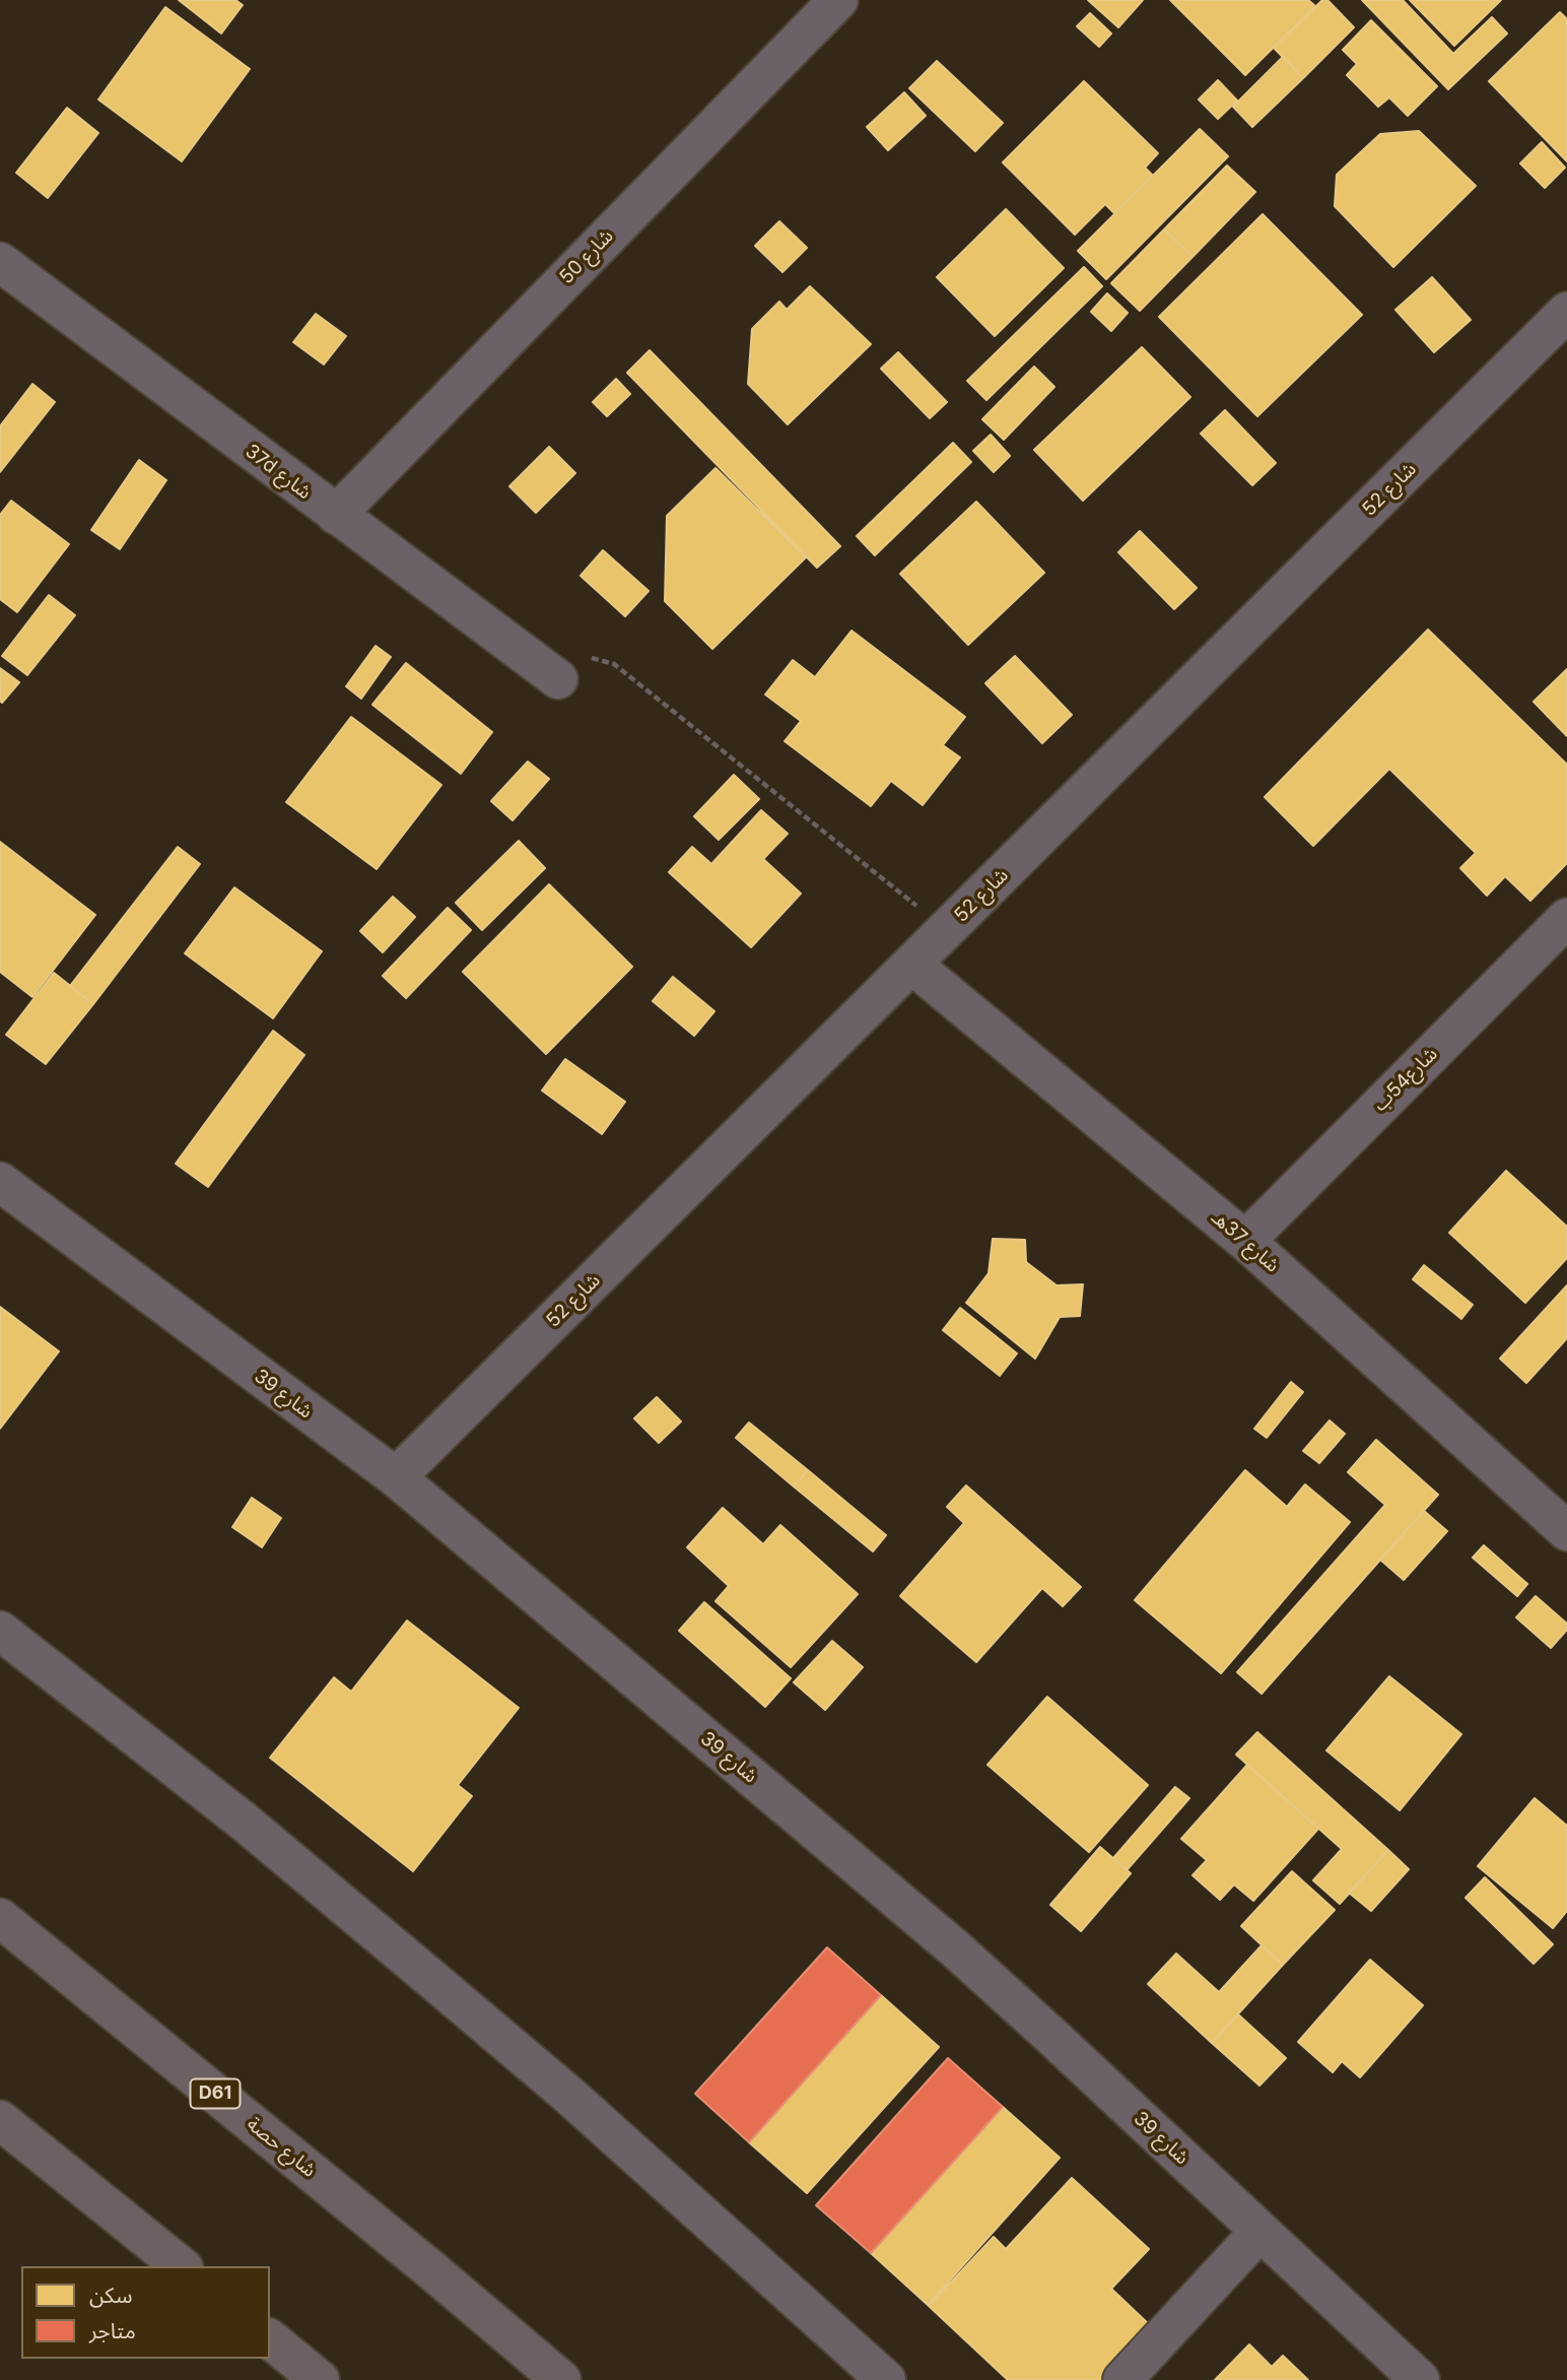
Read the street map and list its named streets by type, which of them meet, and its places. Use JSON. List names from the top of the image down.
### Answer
{
  "streets": {
    "main road": ["D61", "شارع حصة"],
    "street": [
      "شارع 50",
      "37d شارع",
      "شارع 52",
      "شارع54ب",
      "شارع 37هـ",
      "شارع 39"
    ]
  },
  "crossings": [
    ["شارع 50", "37d شارع"],
    ["شارع 52", "شارع 37هـ"],
    ["شارع 52", "شارع 39"],
    ["شارع54ب", "شارع 37هـ"]
  ],
  "legend": ["سكن", "متاجر"]
}
